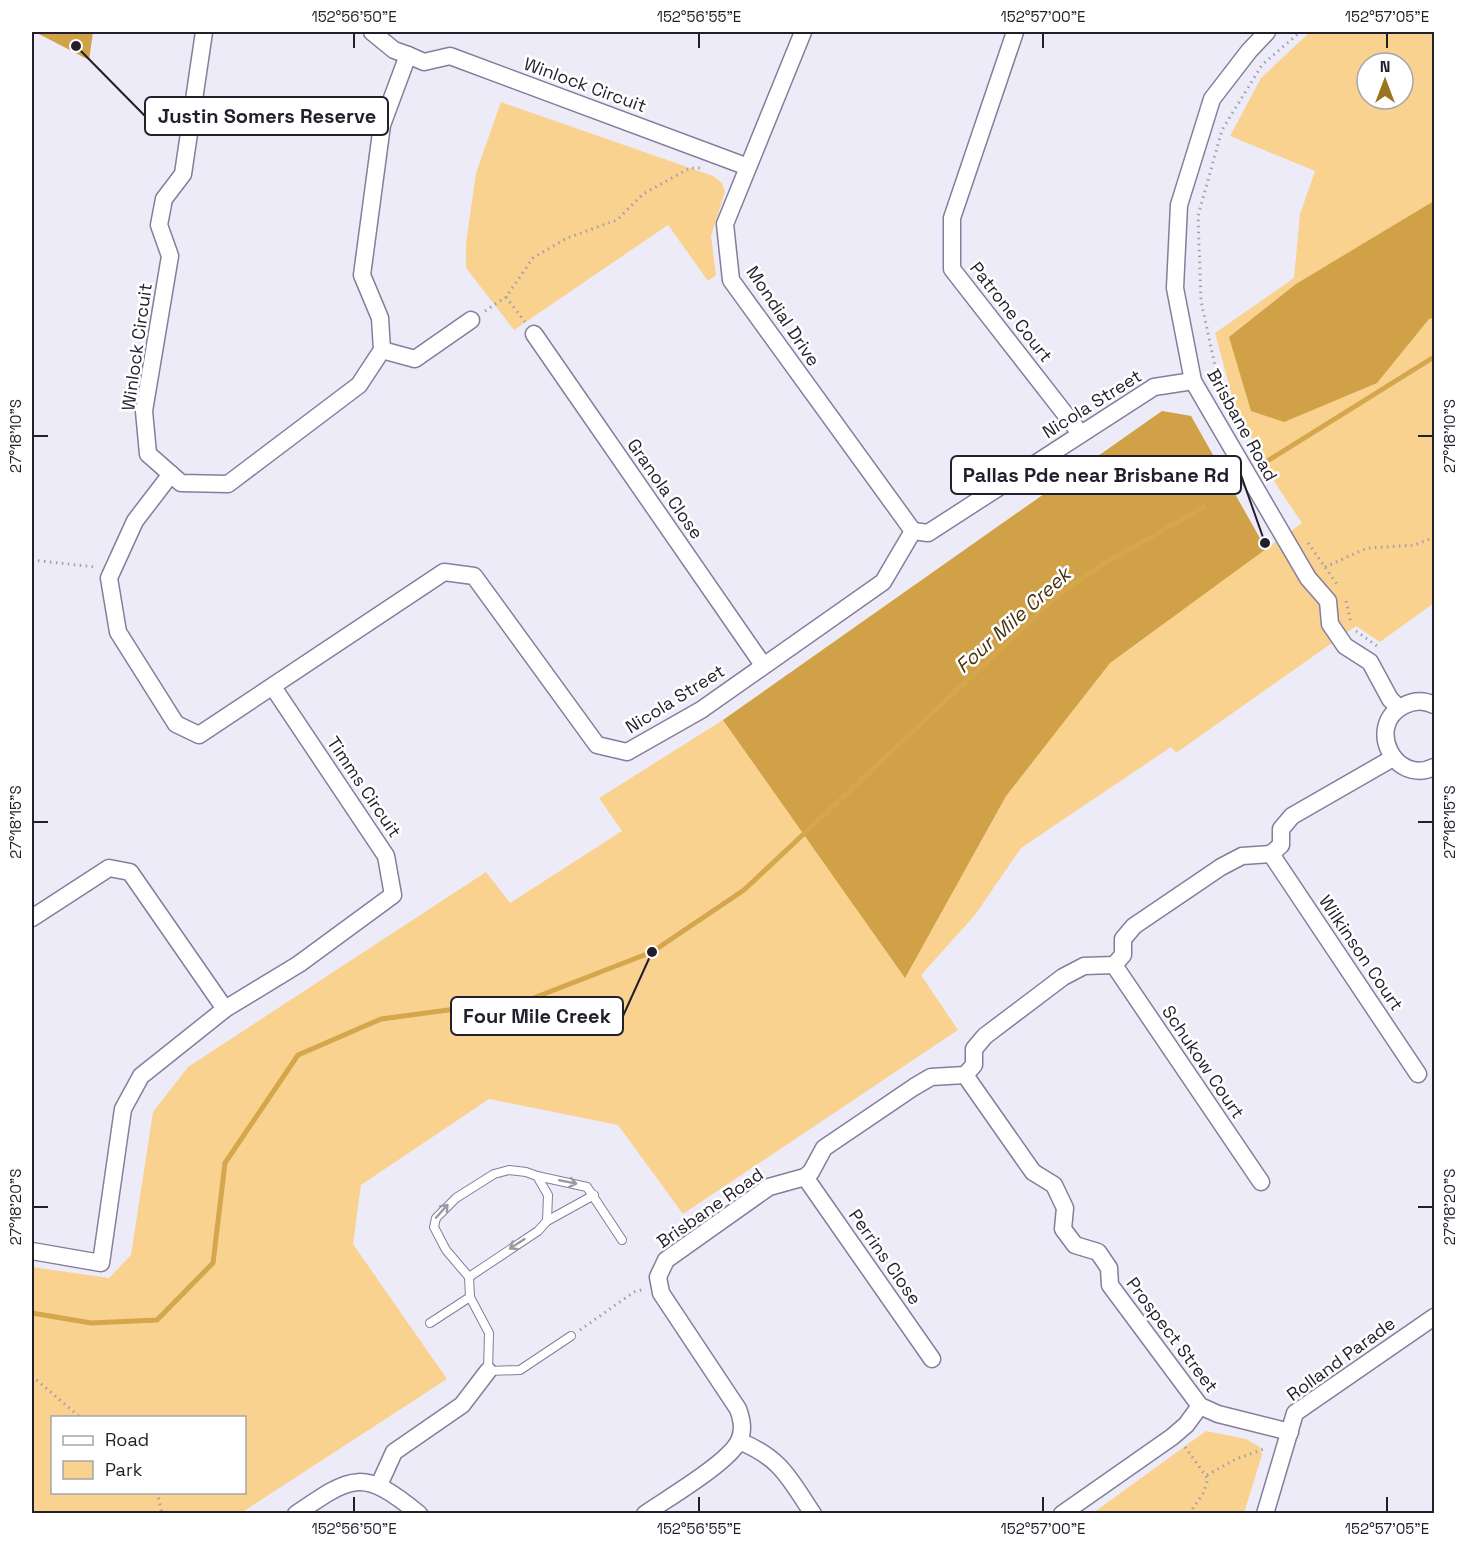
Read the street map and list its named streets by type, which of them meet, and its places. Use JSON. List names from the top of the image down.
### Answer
{
  "streets": {
    "street": [
      "Winlock Circuit",
      "Patrone Court",
      "Mondial Drive",
      "Nicola Street",
      "Brisbane Road",
      "Granola Close",
      "Timms Circuit",
      "Wilkinson Court",
      "Schukow Court",
      "Perrins Close",
      "Prospect Street",
      "Rolland Parade"
    ]
  },
  "crossings": [
    ["Winlock Circuit", "Mondial Drive"],
    ["Patrone Court", "Nicola Street"],
    ["Mondial Drive", "Nicola Street"],
    ["Nicola Street", "Brisbane Road"],
    ["Nicola Street", "Granola Close"],
    ["Nicola Street", "Timms Circuit"],
    ["Brisbane Road", "Perrins Close"],
    ["Prospect Street", "Rolland Parade"]
  ],
  "water": ["Four Mile Creek"],
  "places": ["Justin Somers Reserve", "Pallas Pde near Brisbane Rd", "Four Mile Creek"],
  "legend": ["Road", "Park"],
  "north": "top",
  "coordinates": [
    "152°56'50\"E",
    "152°56'55\"E",
    "152°57'00\"E",
    "152°57'05\"E",
    "27°18'10\"S",
    "27°18'15\"S",
    "27°18'20\"S"
  ]
}
